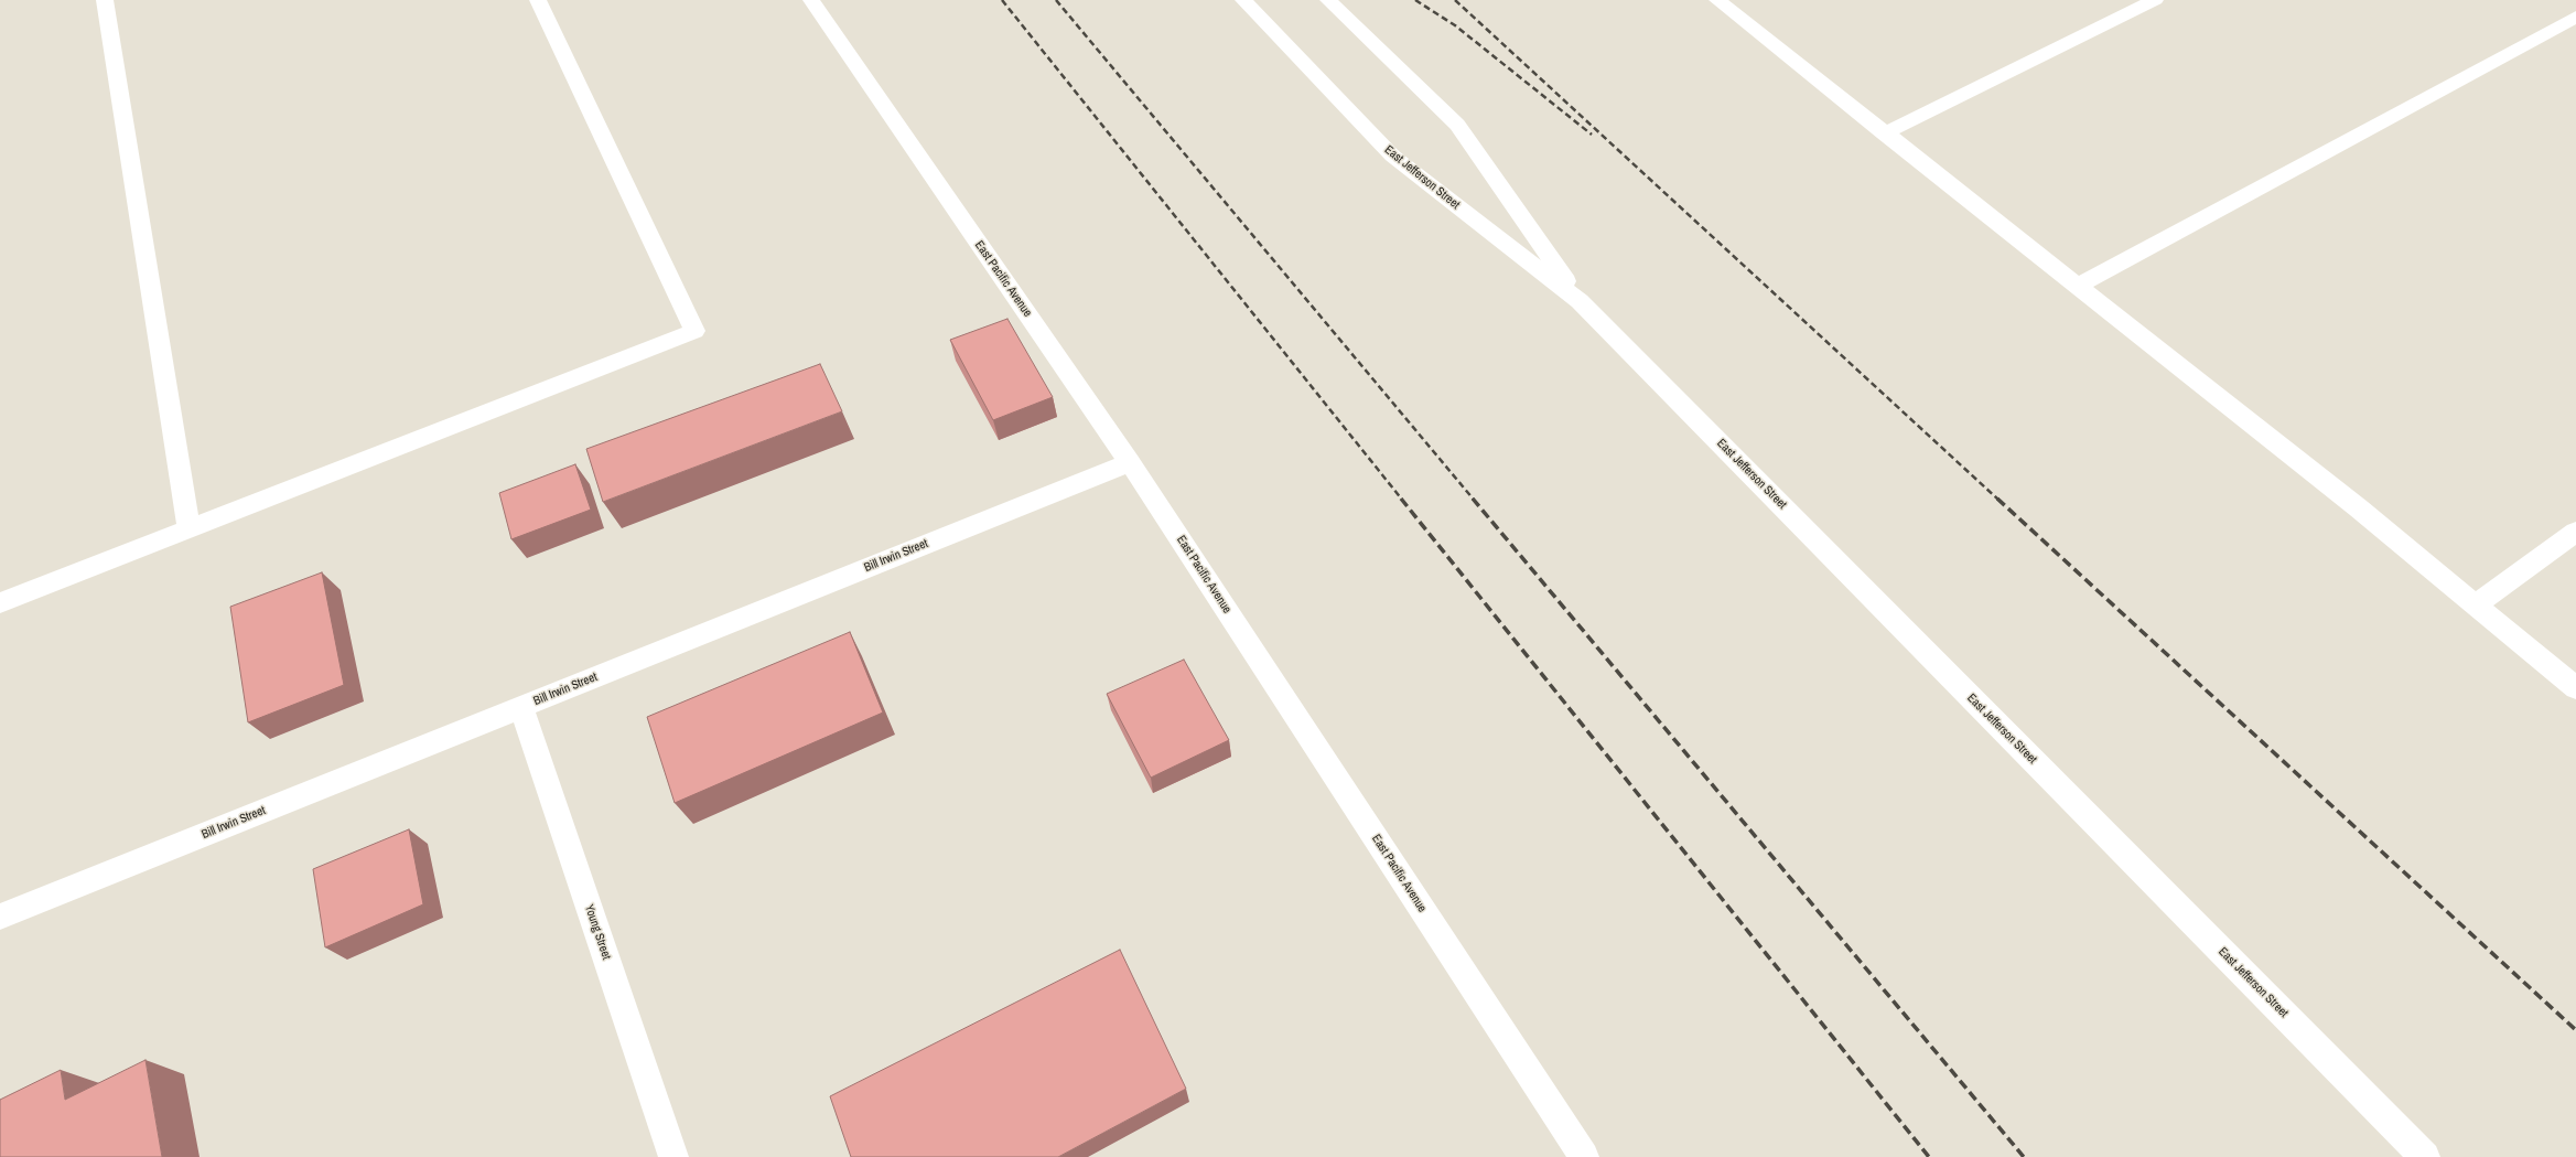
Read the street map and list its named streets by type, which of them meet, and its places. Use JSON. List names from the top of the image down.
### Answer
{
  "streets": {
    "street": [
      "East Jefferson Street",
      "East Pacific Avenue",
      "Bill Irwin Street",
      "Young Street"
    ]
  },
  "crossings": [
    ["East Pacific Avenue", "Bill Irwin Street"],
    ["Bill Irwin Street", "Young Street"]
  ]
}
